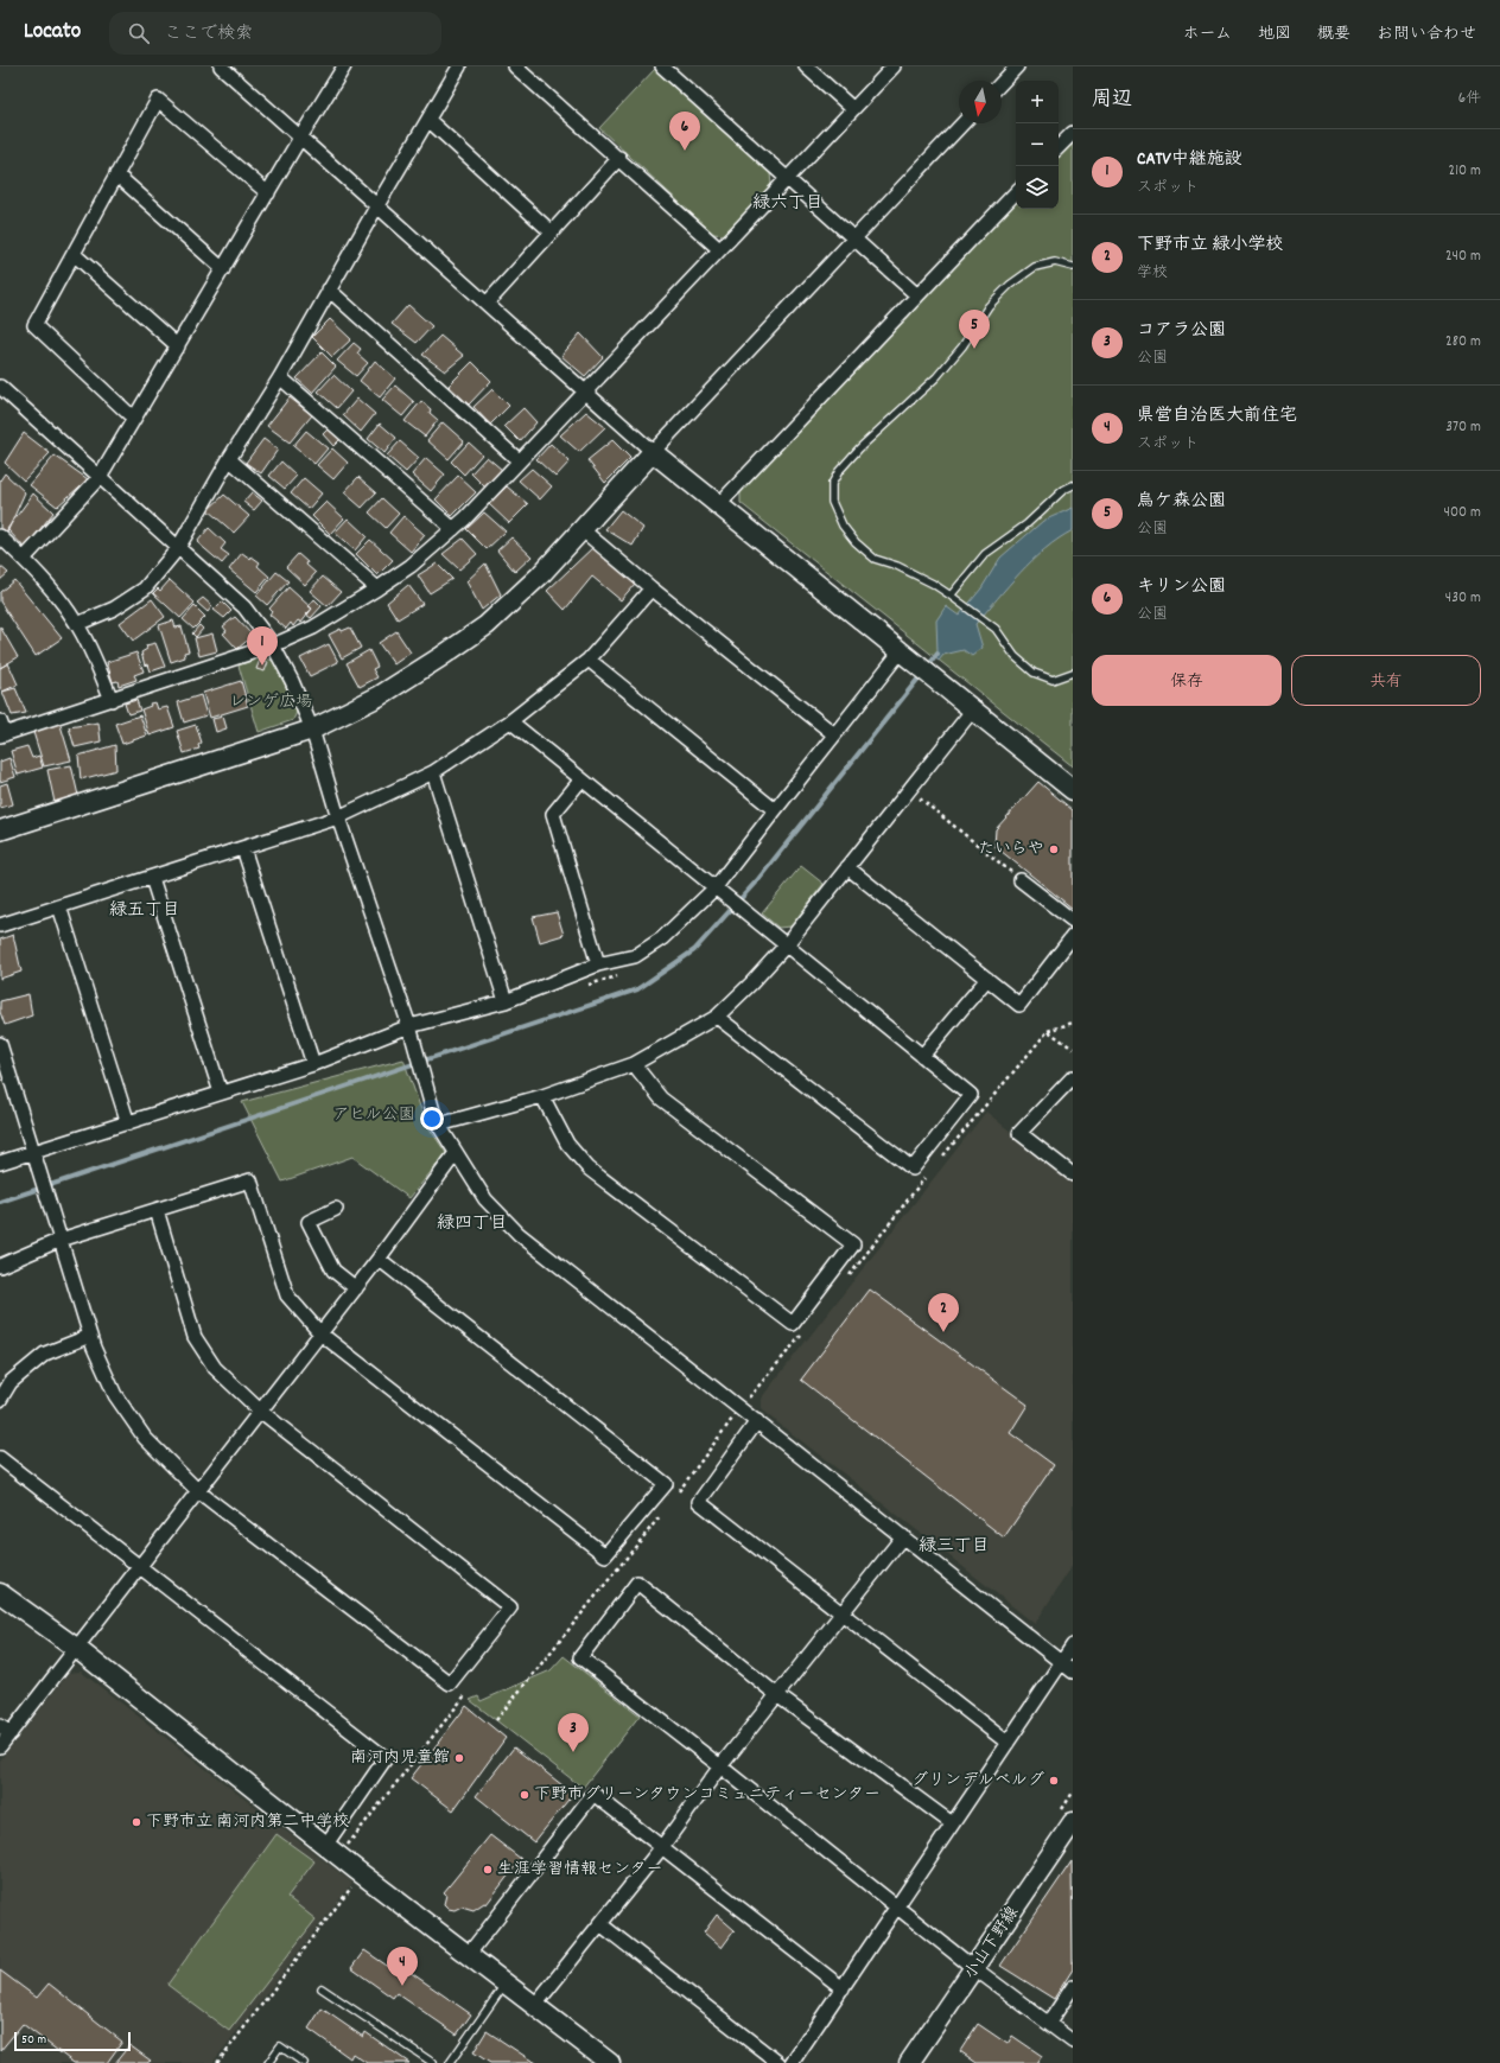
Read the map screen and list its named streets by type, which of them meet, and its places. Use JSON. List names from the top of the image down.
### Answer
{
  "streets": {
    "street": ["小山下野線"]
  },
  "districts": [
    "緑六丁目",
    "緑五丁目",
    "緑四丁目",
    "緑三丁目"
  ],
  "parks": ["レンゲ広場", "アヒル公園"],
  "places": [
    "たいらや",
    "南河内児童館",
    "グリンデルベルグ",
    "下野市グリーンタウンコミュニティーセンター",
    "下野市立 南河内第二中学校",
    "生涯学習情報センター"
  ],
  "scale_bar": "50 m",
  "north": "bottom",
  "page": {
    "header": "Locato",
    "search": "ここで検索",
    "nav": [
      "ホーム",
      "地図",
      "概要",
      "お問い合わせ"
    ],
    "heading": ["周辺", "6件"],
    "map_buttons": ["+", "−"],
    "pins": [
      "6",
      "5",
      "1",
      "2",
      "3",
      "4"
    ],
    "list": [
      {
        "mark": "1",
        "name": "CATV中継施設",
        "note": "スポット",
        "value": "210 m"
      },
      {
        "mark": "2",
        "name": "下野市立 緑小学校",
        "note": "学校",
        "value": "240 m"
      },
      {
        "mark": "3",
        "name": "コアラ公園",
        "note": "公園",
        "value": "280 m"
      },
      {
        "mark": "4",
        "name": "県営自治医大前住宅",
        "note": "スポット",
        "value": "370 m"
      },
      {
        "mark": "5",
        "name": "烏ケ森公園",
        "note": "公園",
        "value": "400 m"
      },
      {
        "mark": "6",
        "name": "キリン公園",
        "note": "公園",
        "value": "430 m"
      }
    ],
    "buttons": ["保存", "共有"],
    "scale": "50 m"
  }
}
